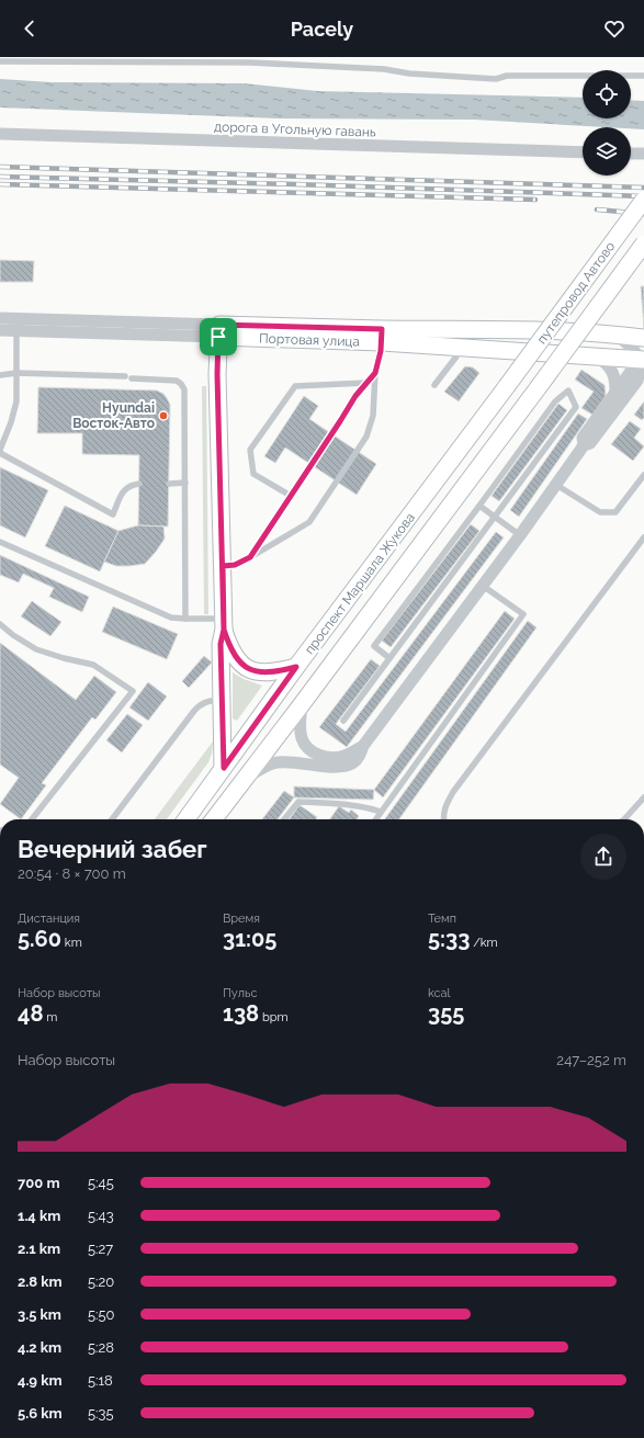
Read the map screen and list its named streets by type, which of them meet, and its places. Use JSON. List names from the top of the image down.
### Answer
{
  "streets": {
    "main road": ["путепровод Автово", "Портовая улица", "проспект Маршала Жукова"],
    "street": ["дорога в Угольную гавань"]
  },
  "crossings": [
    ["путепровод Автово", "проспект Маршала Жукова"]
  ],
  "places": ["Hyundai Восток-Авто"],
  "page": {
    "header": "Pacely",
    "heading": ["Вечерний забег", "20:54 · 8 × 700 m"],
    "stats": [
      ["Дистанция", "5.60 km"],
      ["Время", "31:05"],
      ["Темп", "5:33 /km"],
      ["Набор высоты", "48 m"],
      ["Пульс", "138 bpm"],
      ["kcal", "355"]
    ],
    "chart": ["Набор высоты", "247–252 m"],
    "list": [
      {
        "name": "700 m",
        "note": "5:45"
      },
      {
        "name": "1.4 km",
        "note": "5:43"
      },
      {
        "name": "2.1 km",
        "note": "5:27"
      },
      {
        "name": "2.8 km",
        "note": "5:20"
      },
      {
        "name": "3.5 km",
        "note": "5:50"
      },
      {
        "name": "4.2 km",
        "note": "5:28"
      },
      {
        "name": "4.9 km",
        "note": "5:18"
      },
      {
        "name": "5.6 km",
        "note": "5:35"
      }
    ]
  }
}
